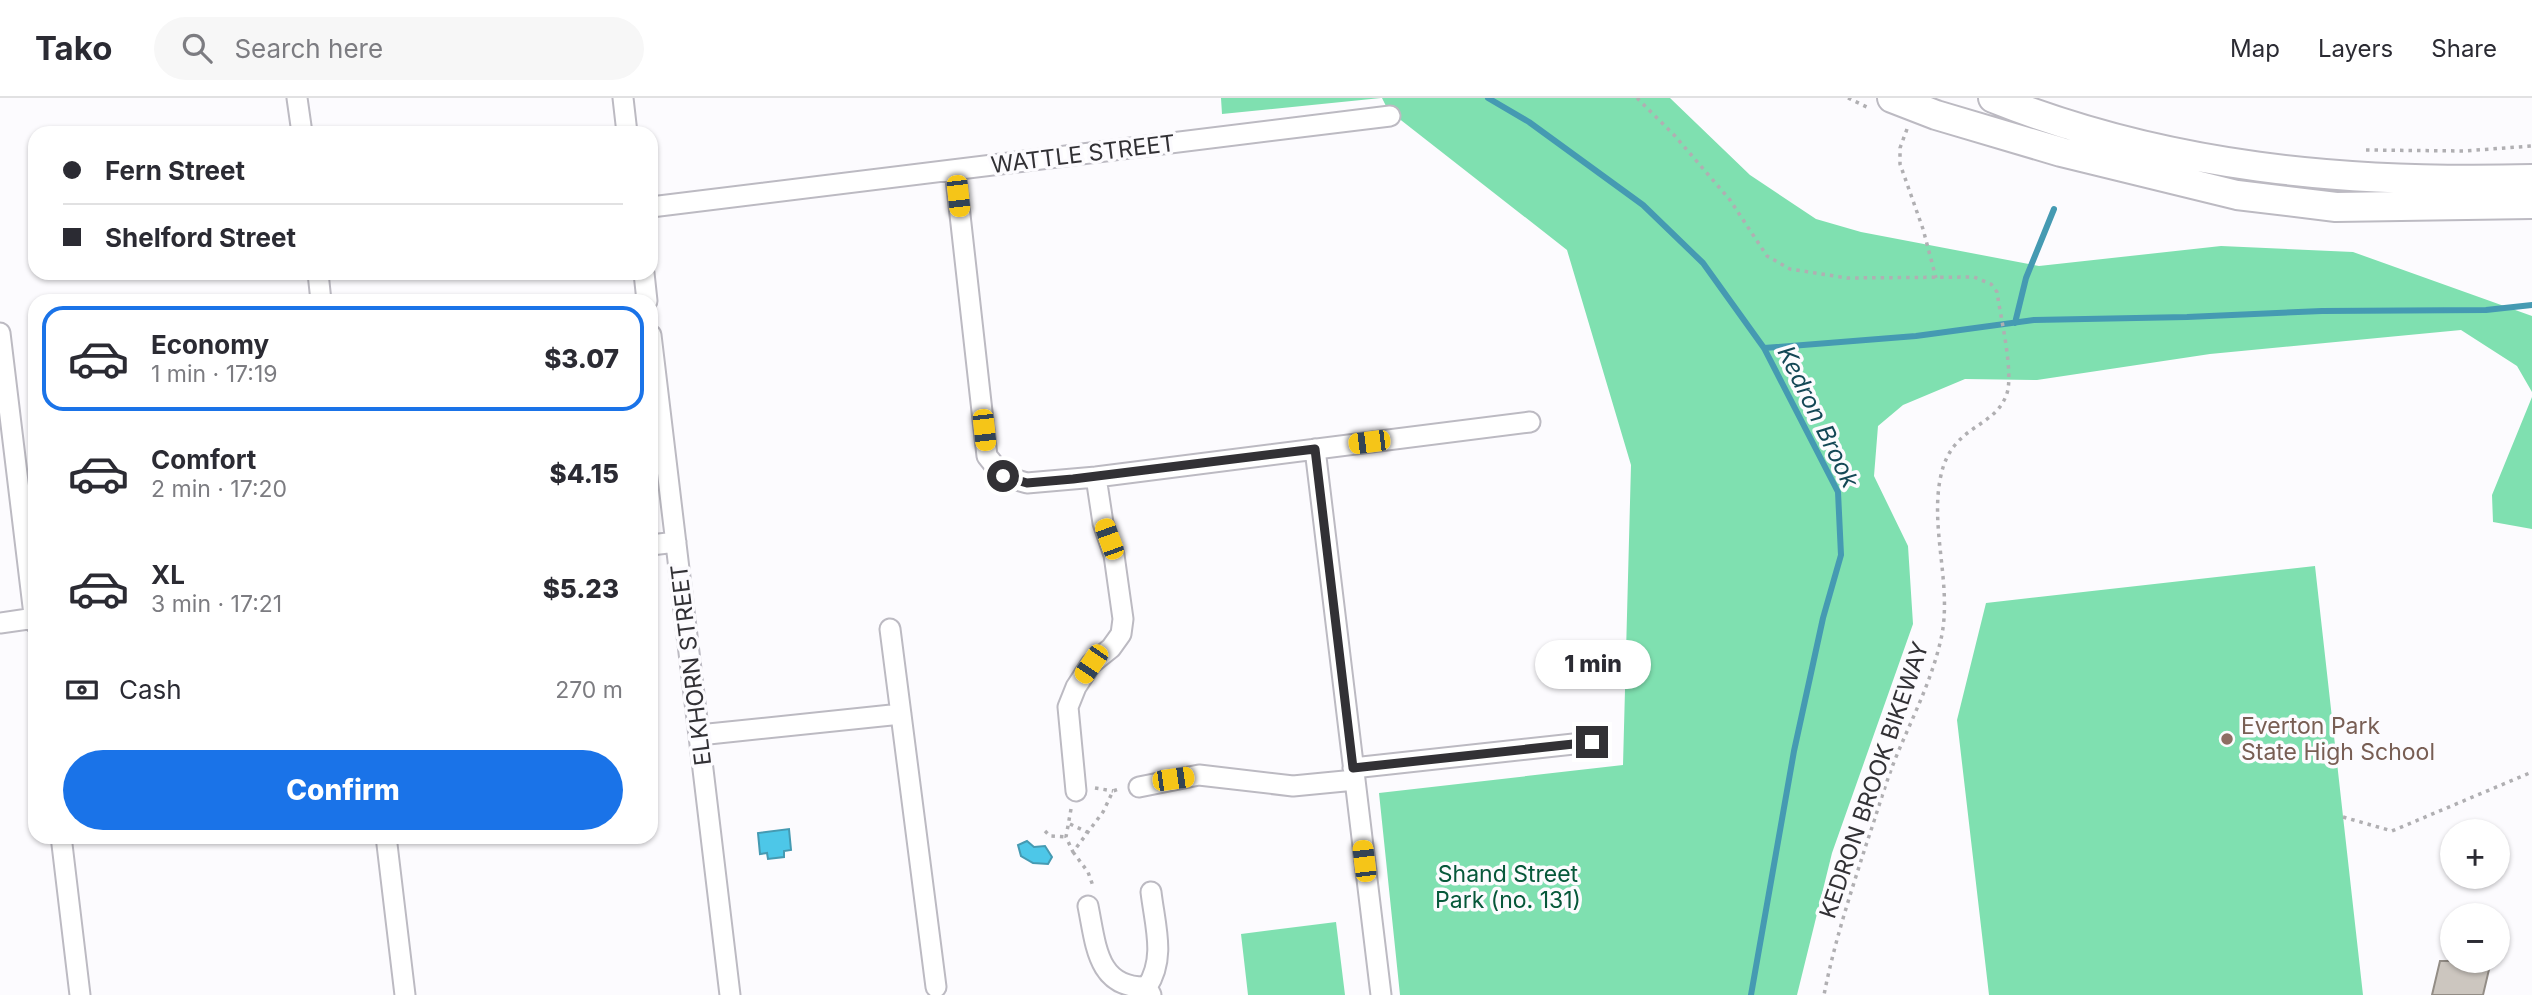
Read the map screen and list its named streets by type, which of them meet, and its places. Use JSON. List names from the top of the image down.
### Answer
{
  "streets": {
    "street": ["WATTLE STREET", "ELKHORN STREET"],
    "path": ["KEDRON BROOK BIKEWAY"]
  },
  "water": ["Kedron Brook"],
  "parks": ["Shand Street Park (no. 131)"],
  "places": ["Everton Park State High School"],
  "page": {
    "header": "Tako",
    "search": "Search here",
    "nav": ["Map", "Layers", "Share"],
    "banner": ["Fern Street", "Shelford Street"],
    "list": [
      {
        "name": "Economy",
        "note": "1 min · 17:19",
        "value": "$3.07"
      },
      {
        "name": "Comfort",
        "note": "2 min · 17:20",
        "value": "$4.15"
      },
      {
        "name": "XL",
        "note": "3 min · 17:21",
        "value": "$5.23"
      }
    ],
    "bubble": "1 min",
    "pay": ["Cash", "270 m"],
    "buttons": "Confirm",
    "map_buttons": ["+", "−"]
  }
}
